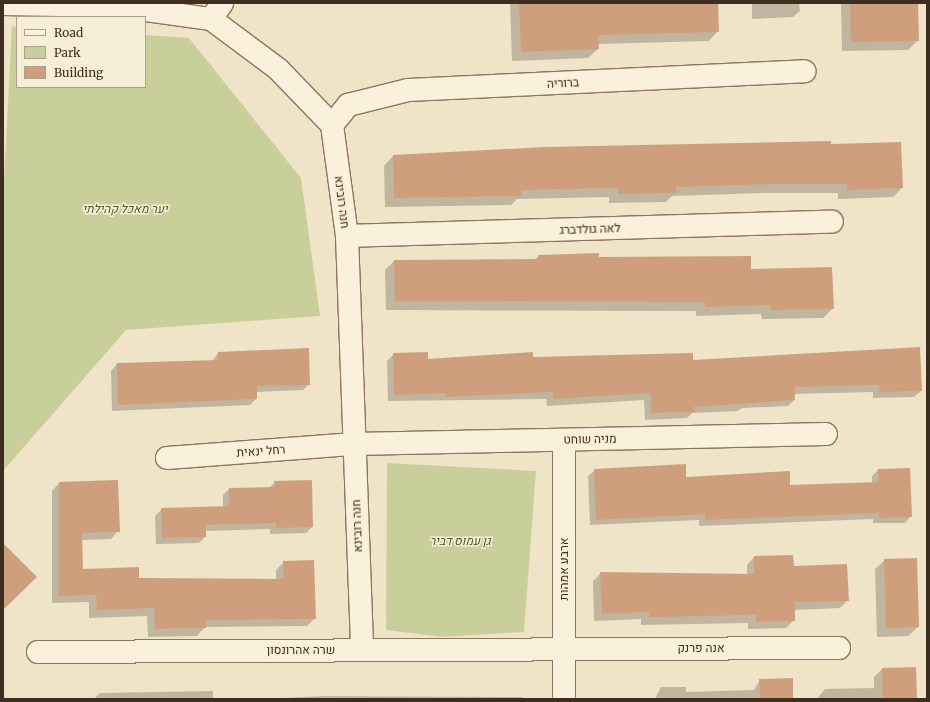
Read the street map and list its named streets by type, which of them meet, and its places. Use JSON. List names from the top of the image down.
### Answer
{
  "streets": {
    "street": [
      "ברוריה",
      "חנה רובינא",
      "לאה גולדברג",
      "מניה שוחט",
      "רחל ינאית",
      "ארבע אמהות",
      "אנה פרנק",
      "שרה אהרונסון"
    ]
  },
  "crossings": [
    ["ברוריה", "חנה רובינא"],
    ["חנה רובינא", "לאה גולדברג"],
    ["חנה רובינא", "מניה שוחט"],
    ["חנה רובינא", "רחל ינאית"],
    ["חנה רובינא", "שרה אהרונסון"],
    ["מניה שוחט", "רחל ינאית"],
    ["מניה שוחט", "ארבע אמהות"],
    ["ארבע אמהות", "אנה פרנק"],
    ["ארבע אמהות", "שרה אהרונסון"],
    ["אנה פרנק", "שרה אהרונסון"]
  ],
  "parks": ["יער מאכל קהילתי", "גן עמוס דביר"],
  "legend": ["Road", "Park", "Building"]
}
